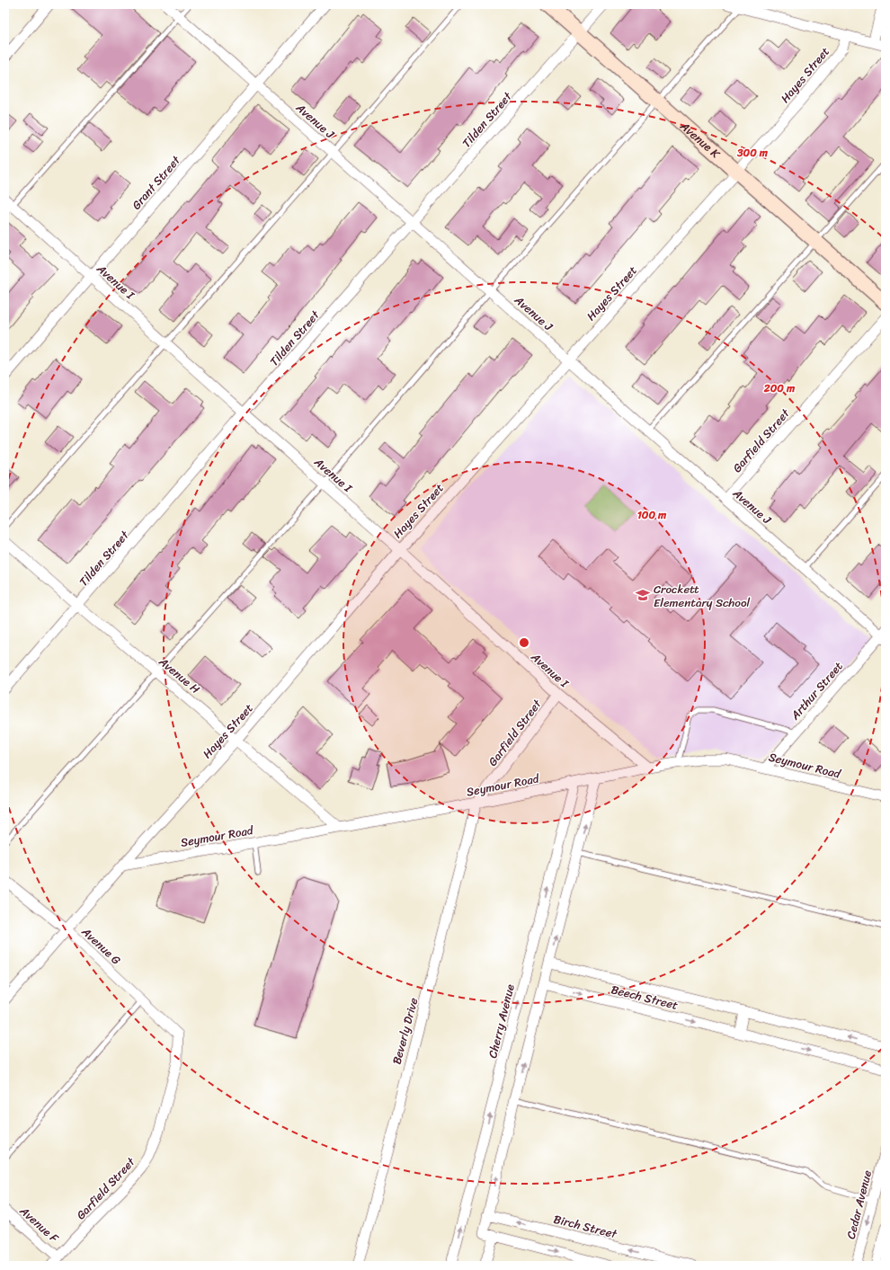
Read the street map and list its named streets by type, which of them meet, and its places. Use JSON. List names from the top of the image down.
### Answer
{
  "streets": {
    "street": [
      "Hayes Street",
      "Tilden Street",
      "Avenue J",
      "Avenue K",
      "Grant Street",
      "Avenue I",
      "Garfield Street",
      "Avenue H",
      "Arthur Street",
      "Seymour Road",
      "Avenue G",
      "Beech Street",
      "Cherry Avenue",
      "Beverly Drive",
      "Cedar Avenue",
      "Avenue F",
      "Birch Street"
    ]
  },
  "crossings": [
    ["Hayes Street", "Avenue J"],
    ["Hayes Street", "Avenue K"],
    ["Hayes Street", "Avenue I"],
    ["Hayes Street", "Avenue H"],
    ["Hayes Street", "Seymour Road"],
    ["Hayes Street", "Avenue G"],
    ["Tilden Street", "Avenue J"],
    ["Tilden Street", "Avenue K"],
    ["Tilden Street", "Avenue I"],
    ["Tilden Street", "Avenue H"],
    ["Avenue J", "Grant Street"],
    ["Avenue J", "Garfield Street"],
    ["Avenue J", "Arthur Street"],
    ["Grant Street", "Avenue I"],
    ["Avenue I", "Garfield Street"],
    ["Avenue I", "Seymour Road"],
    ["Garfield Street", "Seymour Road"],
    ["Garfield Street", "Avenue G"],
    ["Garfield Street", "Beverly Drive"],
    ["Garfield Street", "Avenue F"],
    ["Avenue H", "Seymour Road"],
    ["Arthur Street", "Seymour Road"],
    ["Seymour Road", "Cherry Avenue"],
    ["Seymour Road", "Beverly Drive"]
  ],
  "places": {
    "school or university": ["Crockett Elementary School"]
  },
  "rings": ["300 m", "200 m", "100 m"]
}
